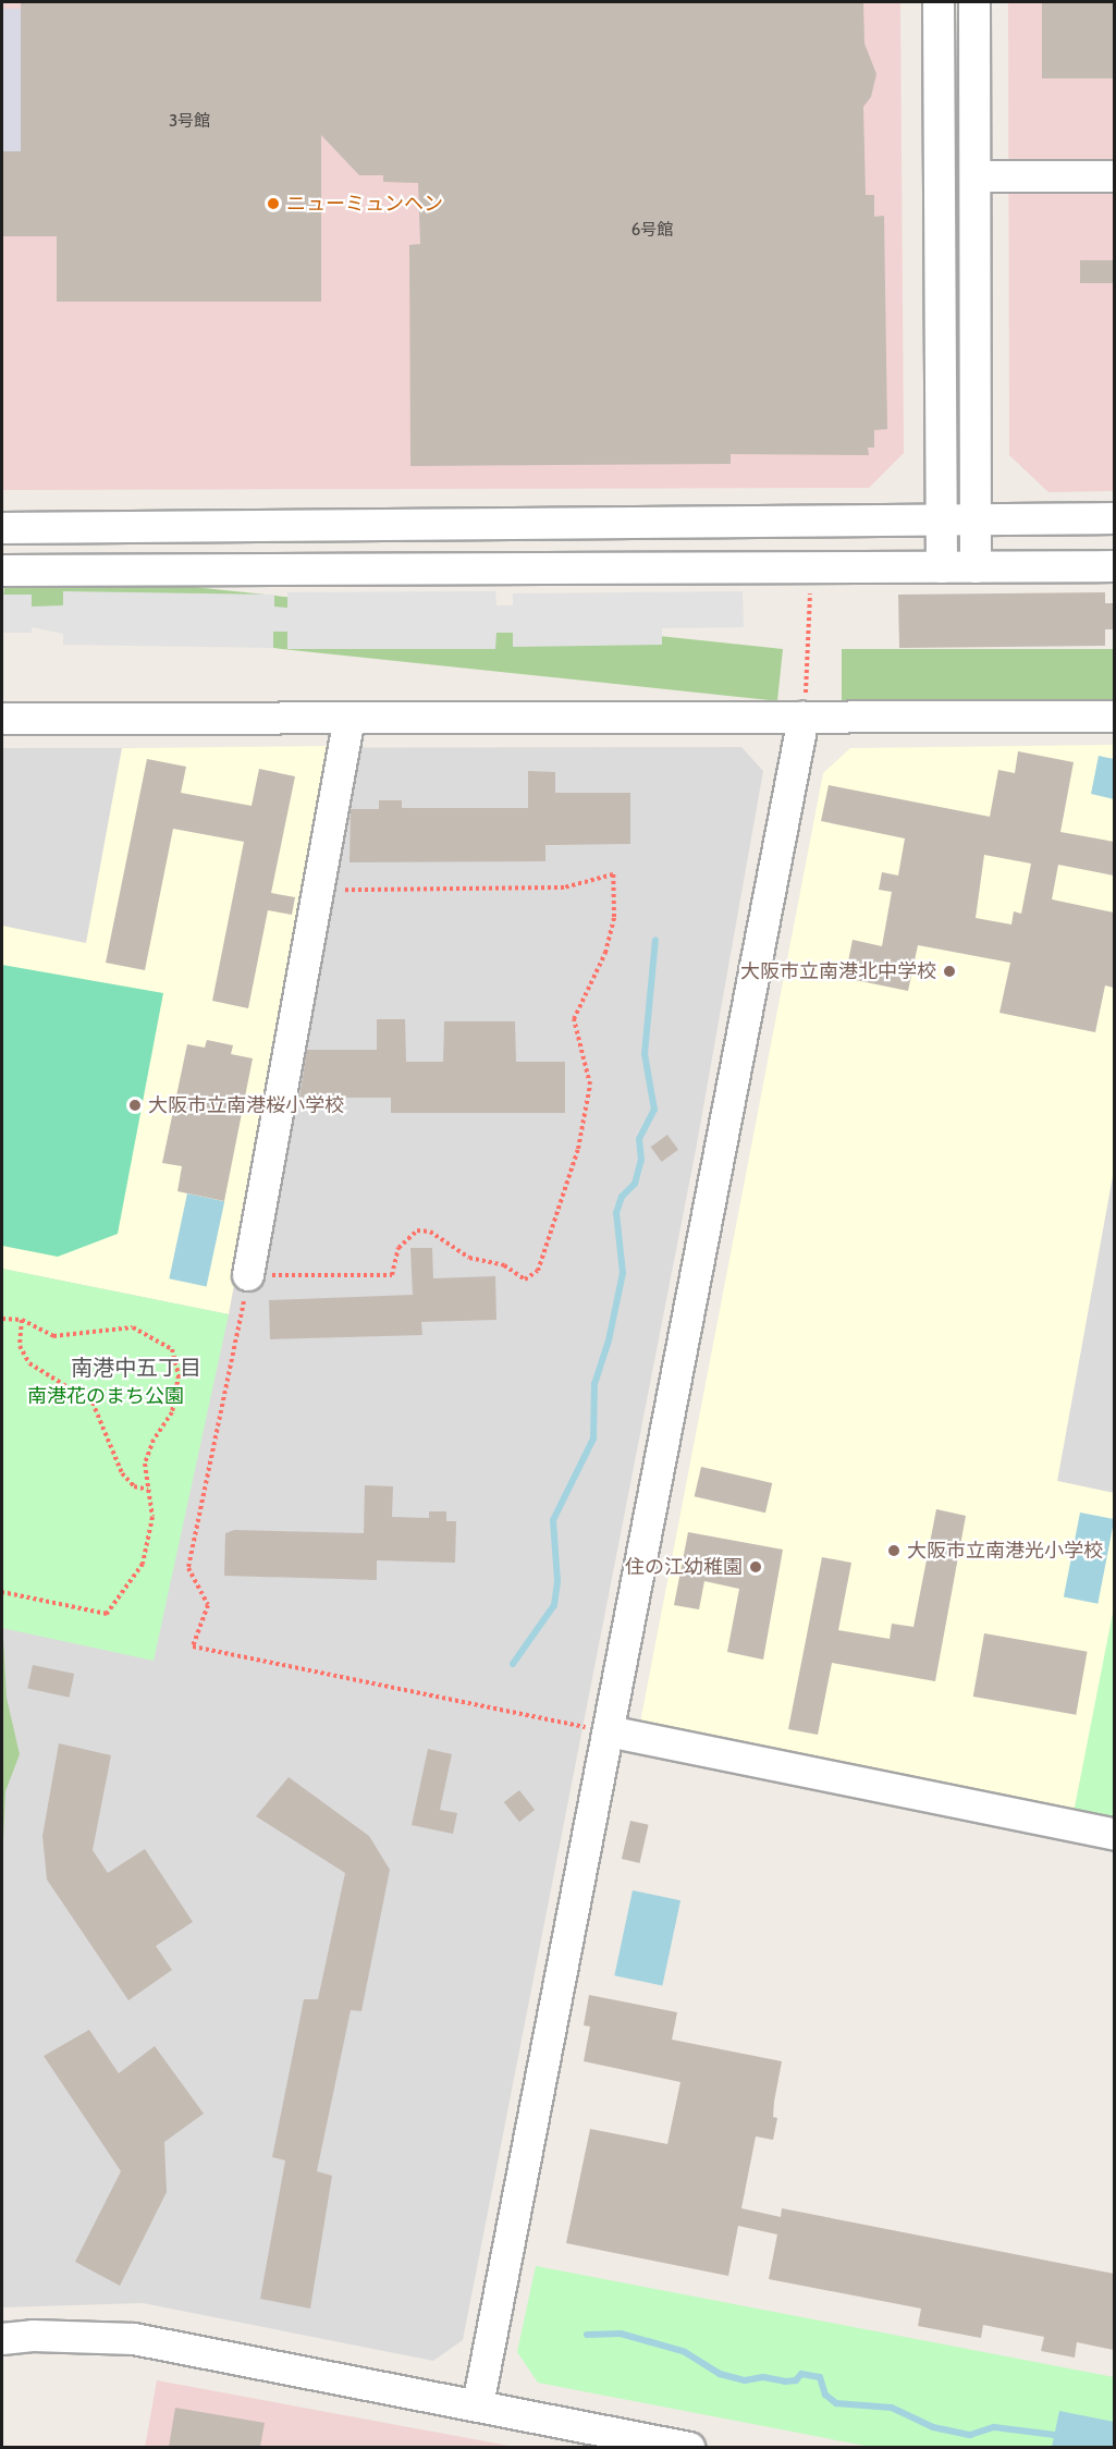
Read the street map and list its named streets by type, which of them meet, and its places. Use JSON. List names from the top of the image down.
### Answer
{
  "districts": ["南港中五丁目"],
  "parks": ["南港花のまち公園"],
  "places": [
    "ニューミュンヘン",
    "大阪市立南港北中学校",
    "大阪市立南港桜小学校",
    "大阪市立南港光小学校",
    "住の江幼稚園"
  ],
  "house_numbers": ["3号館", "6号館"]
}
